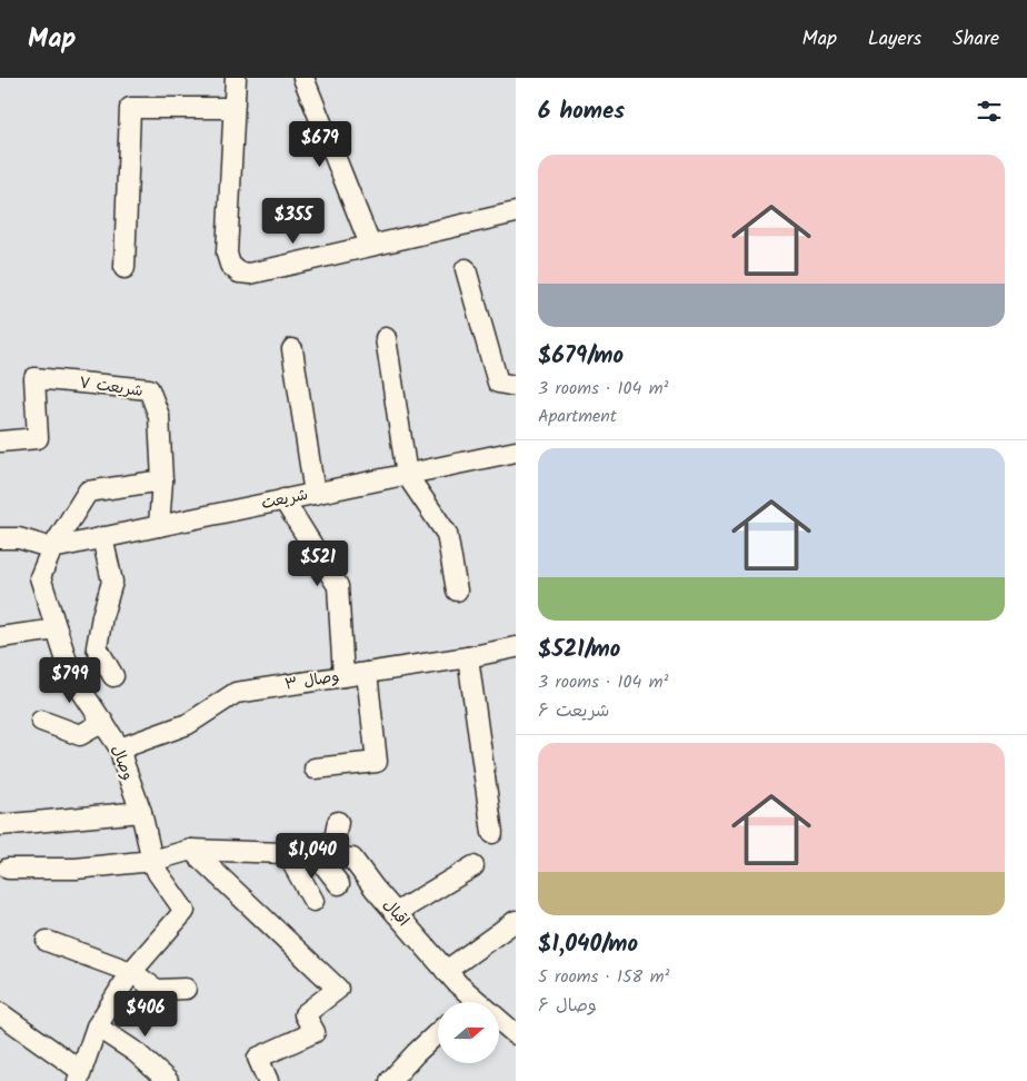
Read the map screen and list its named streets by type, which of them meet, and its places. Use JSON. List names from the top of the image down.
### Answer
{
  "streets": {
    "street": [
      "شریعت ۷",
      "شریعت",
      "وصال ۳",
      "وصال",
      "اقبال"
    ]
  },
  "crossings": [
    ["شریعت ۷", "شریعت"],
    ["شریعت ۷", "وصال"],
    ["شریعت", "وصال"],
    ["وصال ۳", "وصال"],
    ["وصال", "اقبال"]
  ],
  "north": "right",
  "page": {
    "header": "Map",
    "nav": ["Map", "Layers", "Share"],
    "heading": "6 homes",
    "price": [
      "$679",
      "$355",
      "$521",
      "$799",
      "$1,040",
      "$406"
    ],
    "list": [
      {
        "name": "$679/mo",
        "note": "3 rooms · 104 m² · Apartment"
      },
      {
        "name": "$521/mo",
        "note": "3 rooms · 104 m² · شریعت ۶"
      },
      {
        "name": "$1,040/mo",
        "note": "5 rooms · 158 m² · وصال ۶"
      }
    ]
  }
}
